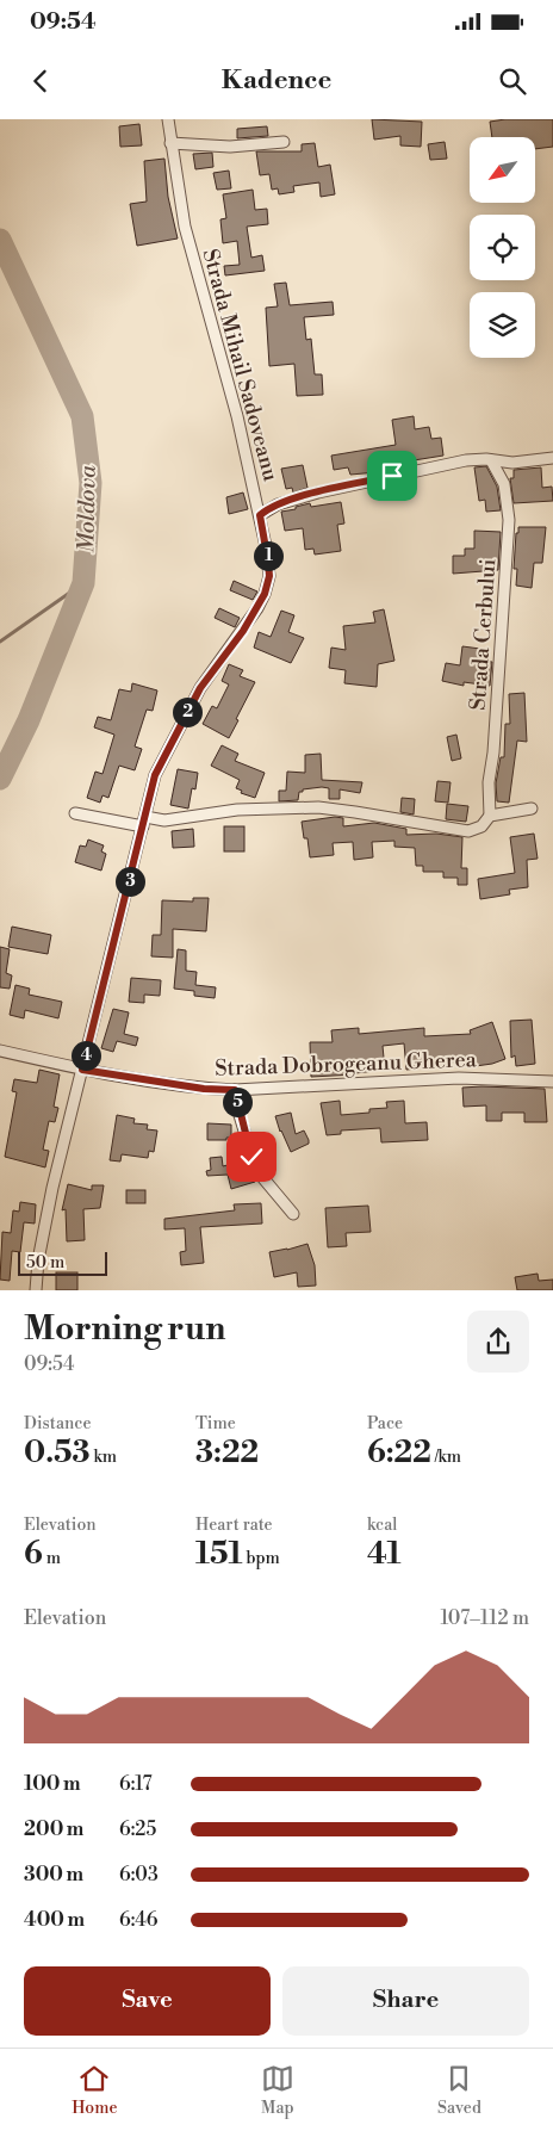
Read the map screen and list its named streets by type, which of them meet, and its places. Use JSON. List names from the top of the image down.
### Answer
{
  "streets": {
    "street": ["Strada Mihail Sadoveanu", "Strada Cerbului", "Strada Dobrogeanu Gherea"]
  },
  "crossings": [
    ["Strada Mihail Sadoveanu", "Strada Dobrogeanu Gherea"]
  ],
  "water": ["Moldova"],
  "scale_bar": "50 m",
  "north": "bottom left",
  "page": {
    "status": "09:54",
    "header": "Kadence",
    "pins": [
      "1",
      "2",
      "3",
      "4",
      "5"
    ],
    "scale": "50 m",
    "heading": ["Morning run", "09:54"],
    "stats": [
      ["Distance", "0.53 km"],
      ["Time", "3:22"],
      ["Pace", "6:22 /km"],
      ["Elevation", "6 m"],
      ["Heart rate", "151 bpm"],
      ["kcal", "41"]
    ],
    "chart": ["Elevation", "107–112 m"],
    "list": [
      {
        "name": "100 m",
        "note": "6:17"
      },
      {
        "name": "200 m",
        "note": "6:25"
      },
      {
        "name": "300 m",
        "note": "6:03"
      },
      {
        "name": "400 m",
        "note": "6:46"
      }
    ],
    "buttons": ["Save", "Share"],
    "tabs": ["Home", "Map", "Saved"]
  }
}
